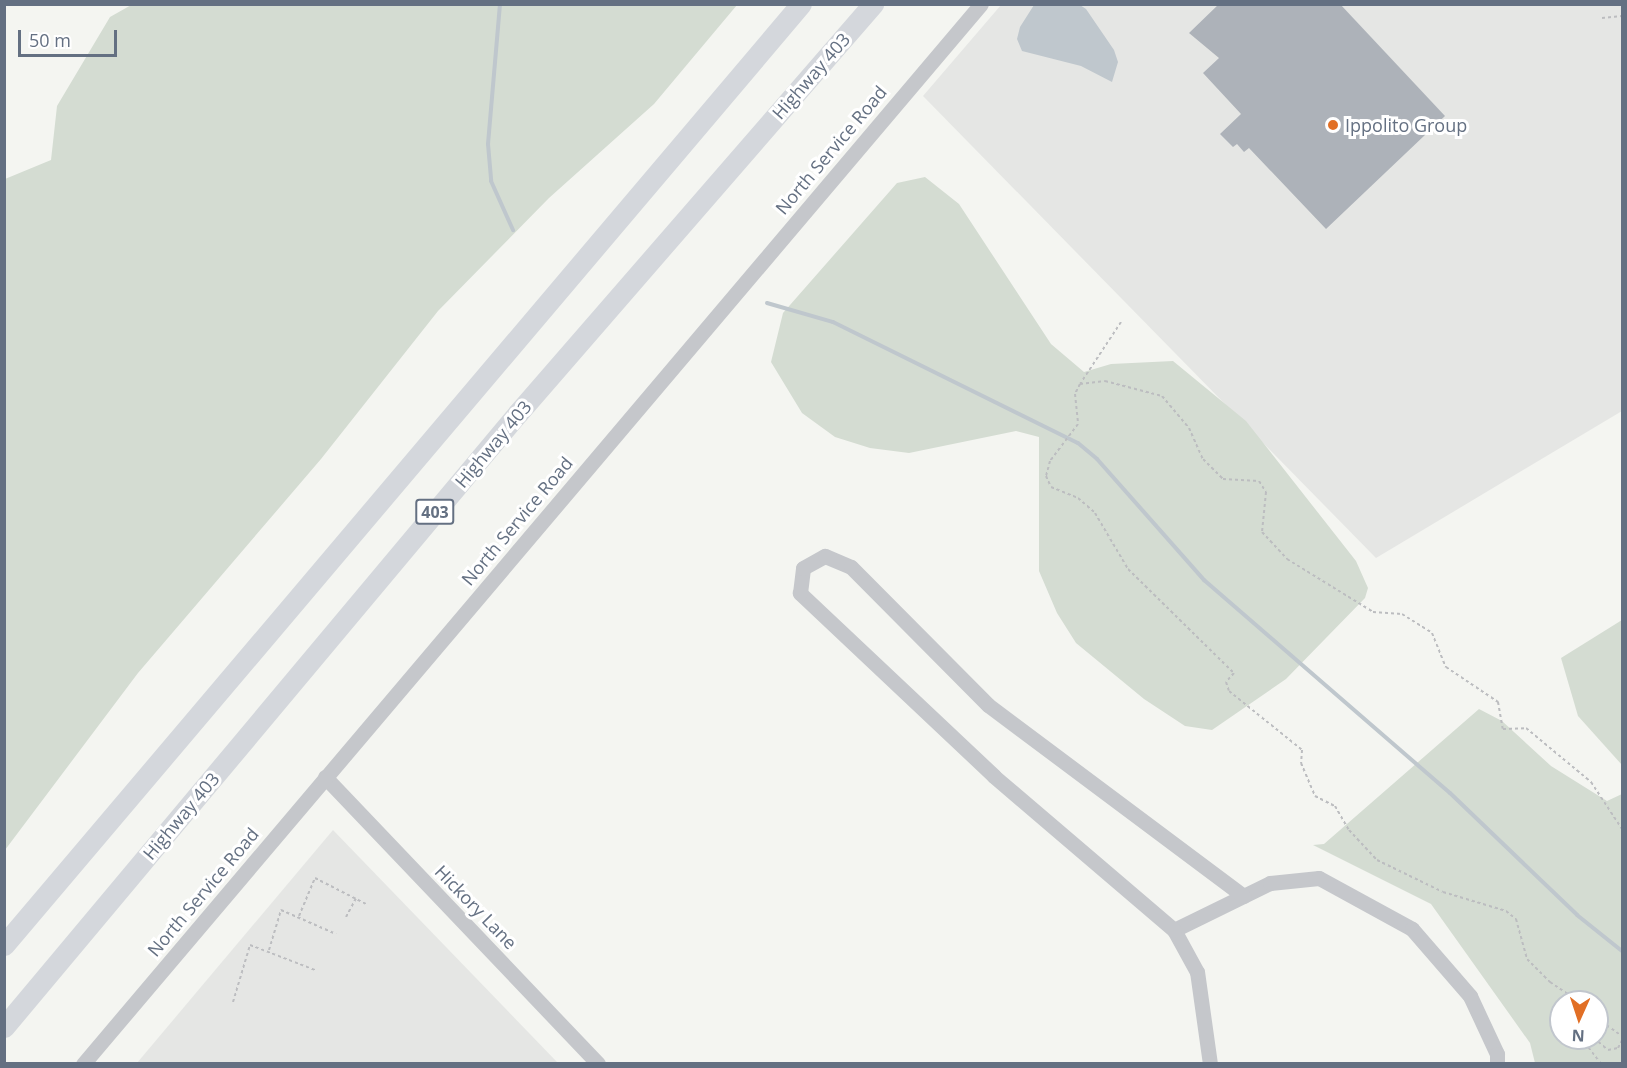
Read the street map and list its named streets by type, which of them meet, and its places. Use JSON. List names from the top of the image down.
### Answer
{
  "streets": {
    "highway": ["Highway 403", "403"],
    "street": ["North Service Road", "Hickory Lane"]
  },
  "crossings": [
    ["North Service Road", "Hickory Lane"]
  ],
  "places": ["Ippolito Group"],
  "scale_bar": "50 m",
  "north": "bottom"
}
